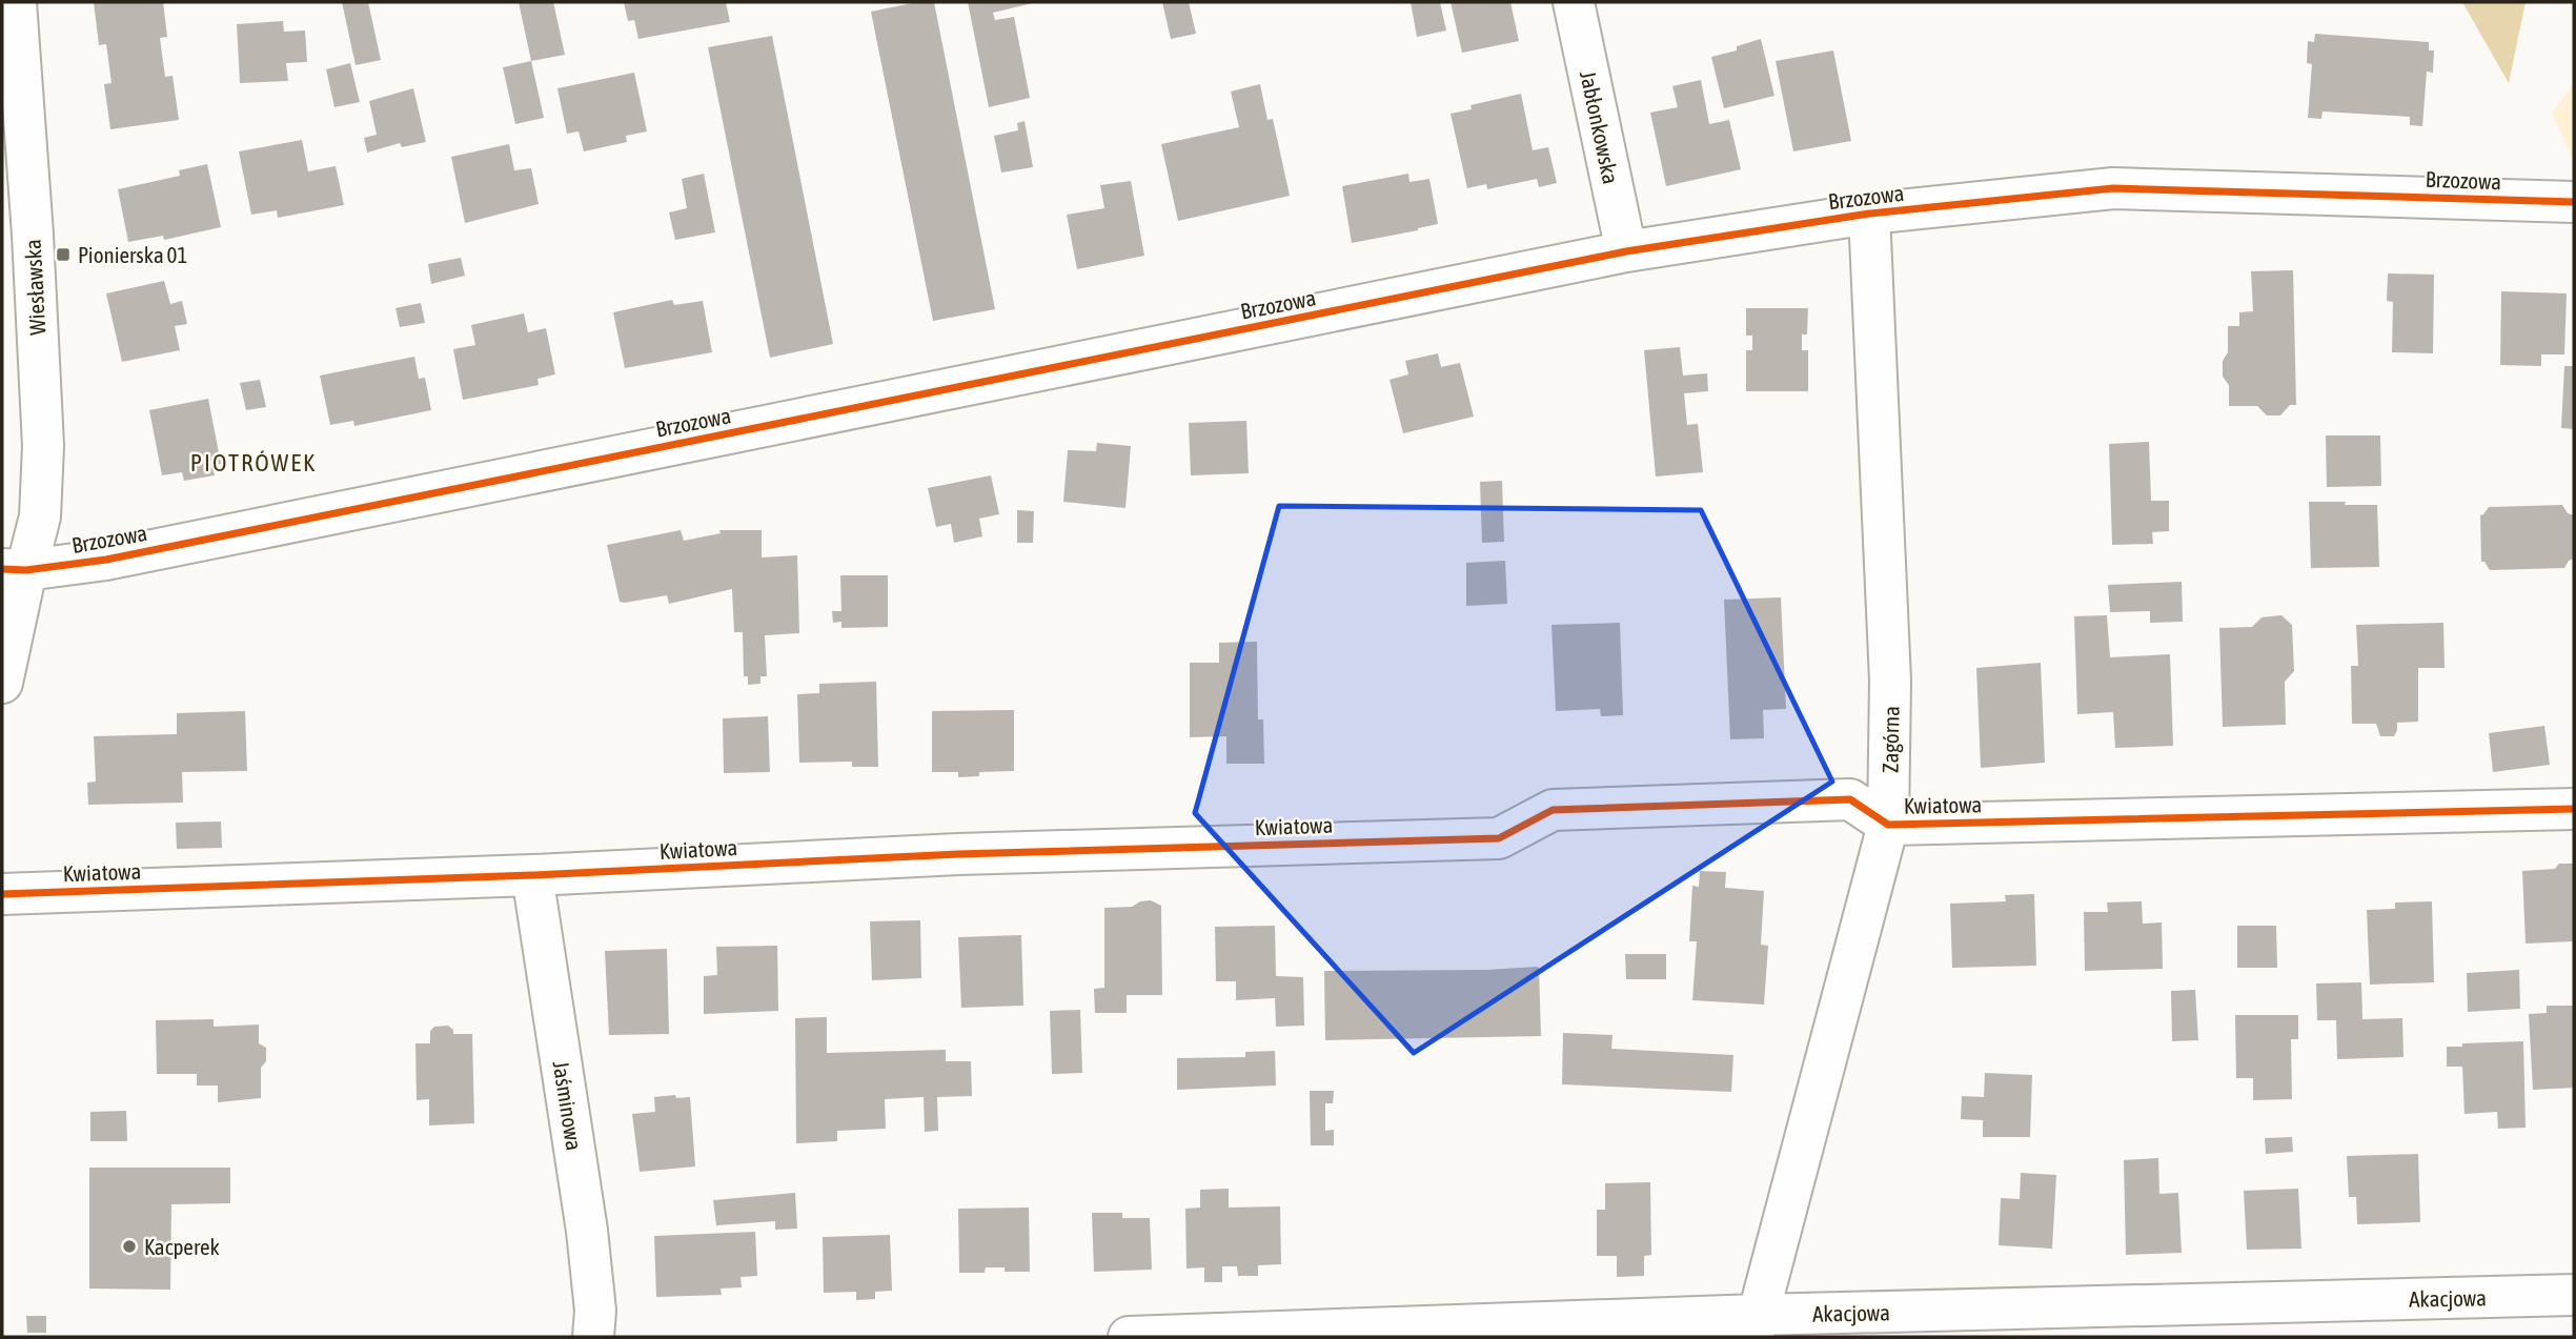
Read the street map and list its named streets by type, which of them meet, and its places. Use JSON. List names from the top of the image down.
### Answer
{
  "streets": {
    "street": [
      "Jabłonkowska",
      "Brzozowa",
      "Wiesławska",
      "Zagórna",
      "Kwiatowa",
      "Jaśminowa",
      "Akacjowa"
    ]
  },
  "crossings": [
    ["Jabłonkowska", "Brzozowa"],
    ["Brzozowa", "Wiesławska"],
    ["Brzozowa", "Zagórna"],
    ["Zagórna", "Kwiatowa"],
    ["Zagórna", "Akacjowa"],
    ["Kwiatowa", "Jaśminowa"]
  ],
  "districts": ["PIOTRÓWEK"],
  "places": {
    "transit": ["Pionierska 01"],
    "other": ["Kacperek"]
  }
}
